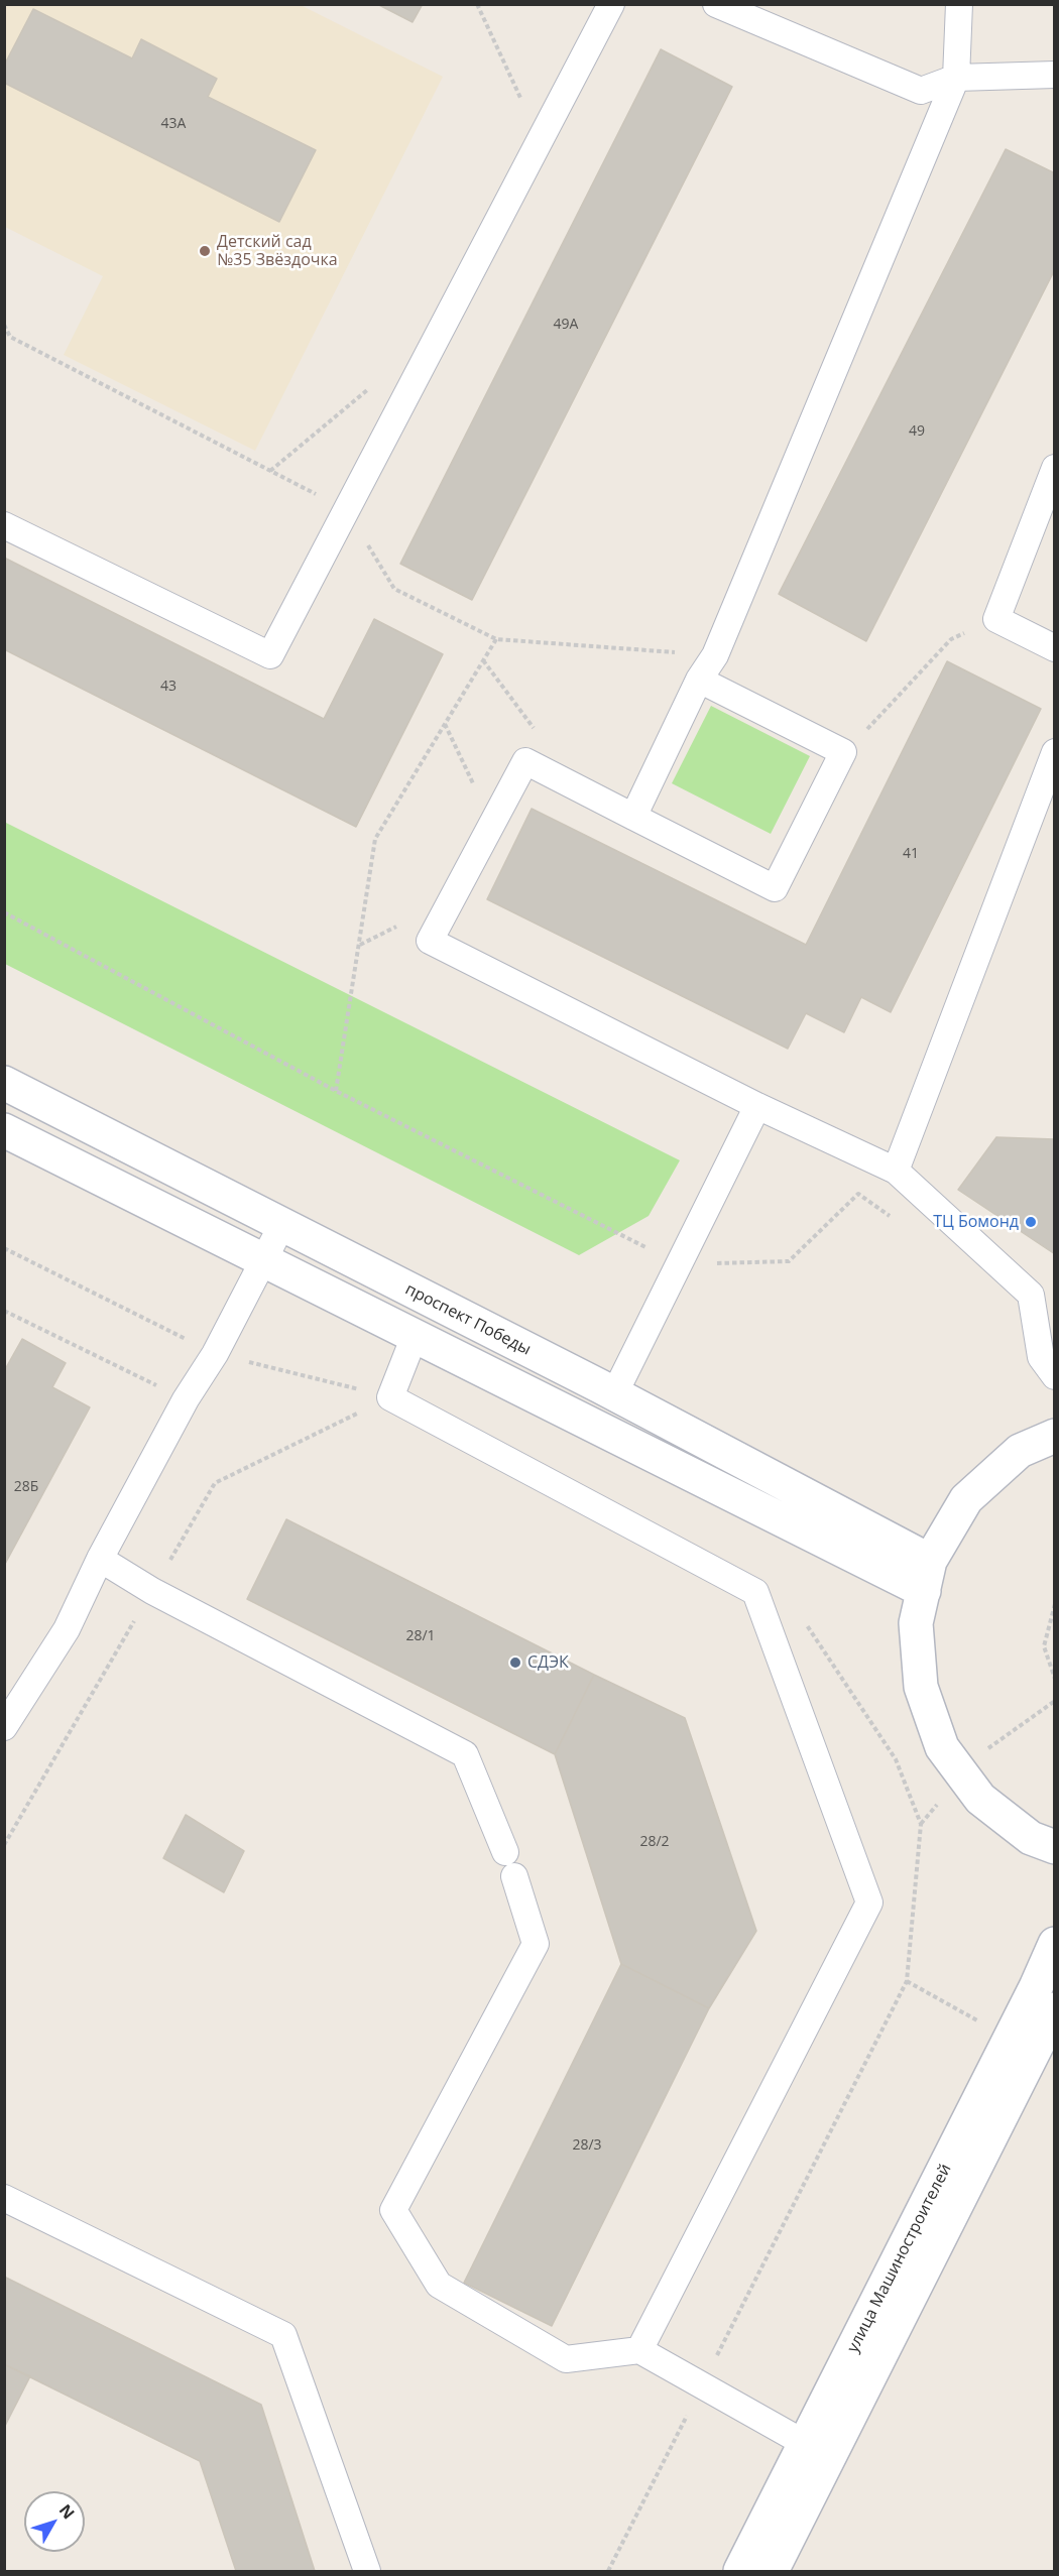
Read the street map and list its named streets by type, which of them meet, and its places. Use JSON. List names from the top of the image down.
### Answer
{
  "streets": {
    "main road": ["проспект Победы", "улица Машиностроителей"]
  },
  "places": ["Детский сад №35 Звёздочка", "ТЦ Бомонд", "СДЭК"],
  "house_numbers": [
    "43А",
    "49А",
    "49",
    "43",
    "41",
    "28Б",
    "28/1",
    "28/2",
    "28/3"
  ],
  "north": "top right"
}
